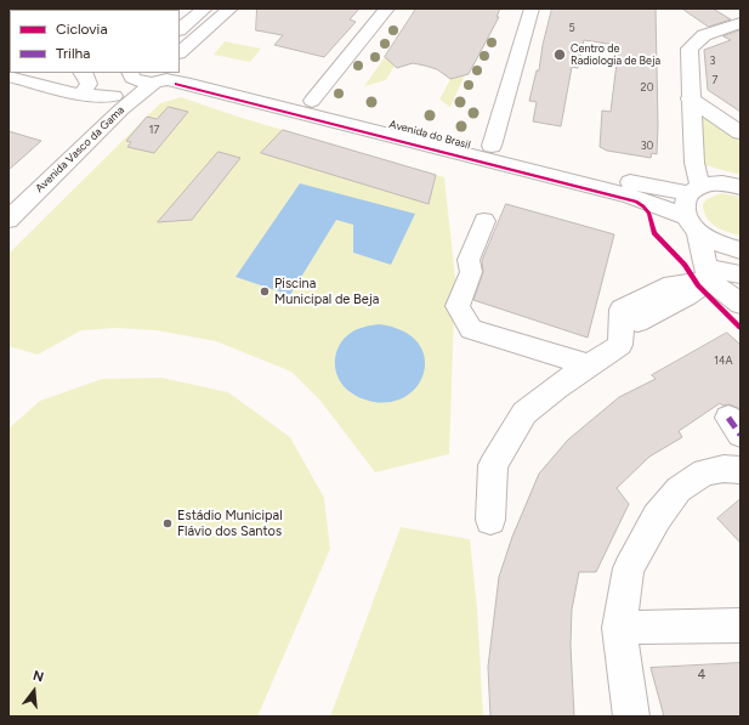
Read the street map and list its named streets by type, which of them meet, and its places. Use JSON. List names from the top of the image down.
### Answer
{
  "streets": {
    "street": ["Avenida do Brasil", "Avenida Vasco da Gama"]
  },
  "crossings": [
    ["Avenida do Brasil", "Avenida Vasco da Gama"]
  ],
  "places": ["Centro de Radiologia de Beja", "Piscina Municipal de Beja", "Estádio Municipal Flávio dos Santos"],
  "house_numbers": [
    "5",
    "3",
    "7",
    "20",
    "17",
    "30",
    "14A",
    "4"
  ],
  "legend": ["Ciclovia", "Trilha"],
  "north": "top"
}
